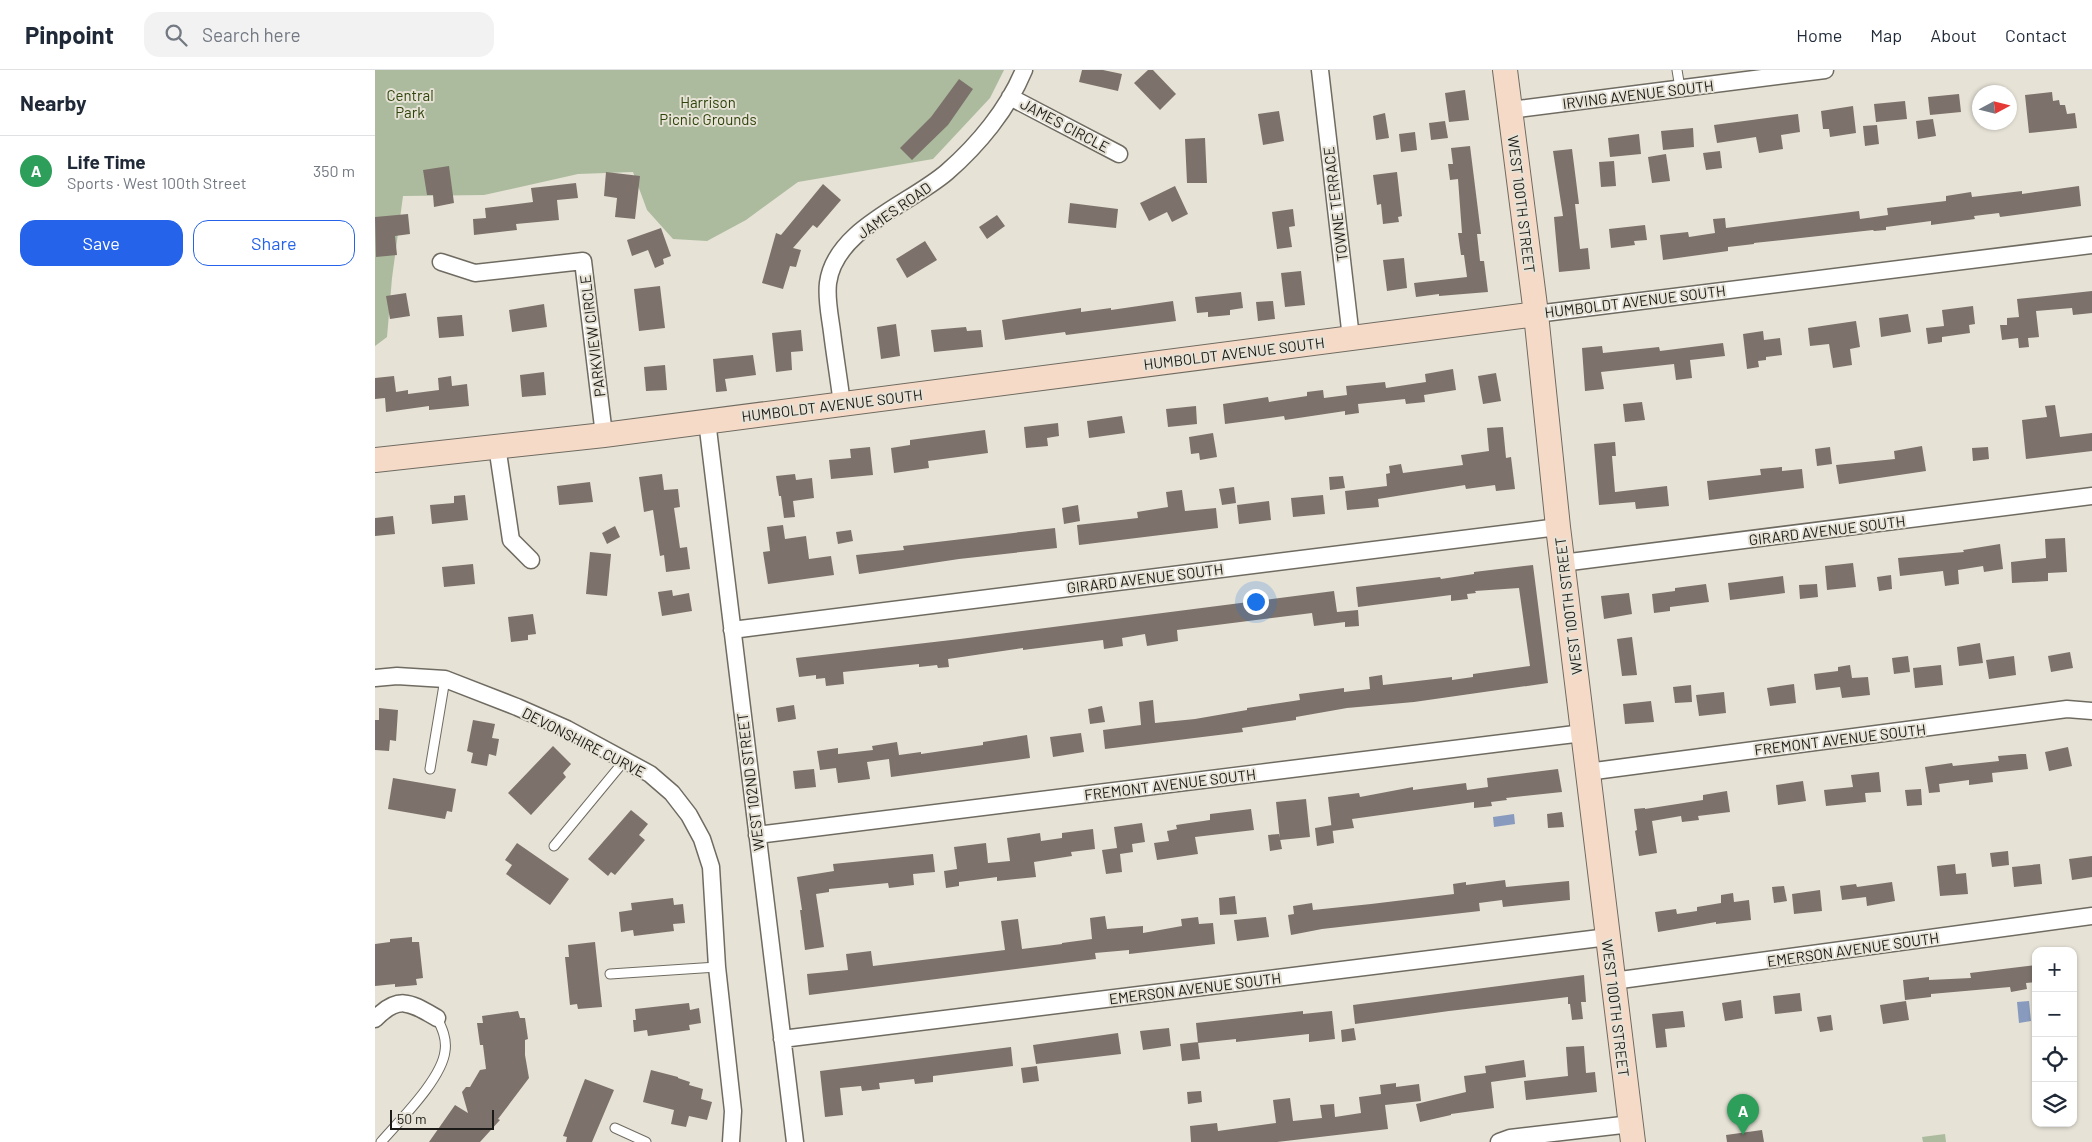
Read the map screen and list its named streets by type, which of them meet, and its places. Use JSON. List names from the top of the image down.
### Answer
{
  "streets": {
    "street": [
      "IRVING AVENUE SOUTH",
      "JAMES CIRCLE",
      "TOWNE TERRACE",
      "WEST 100TH STREET",
      "JAMES ROAD",
      "HUMBOLDT AVENUE SOUTH",
      "PARKVIEW CIRCLE",
      "GIRARD AVENUE SOUTH",
      "FREMONT AVENUE SOUTH",
      "DEVONSHIRE CURVE",
      "WEST 102ND STREET",
      "EMERSON AVENUE SOUTH"
    ]
  },
  "crossings": [
    ["IRVING AVENUE SOUTH", "WEST 100TH STREET"],
    ["JAMES CIRCLE", "JAMES ROAD"],
    ["TOWNE TERRACE", "HUMBOLDT AVENUE SOUTH"],
    ["WEST 100TH STREET", "HUMBOLDT AVENUE SOUTH"],
    ["WEST 100TH STREET", "GIRARD AVENUE SOUTH"],
    ["WEST 100TH STREET", "FREMONT AVENUE SOUTH"],
    ["WEST 100TH STREET", "EMERSON AVENUE SOUTH"],
    ["JAMES ROAD", "HUMBOLDT AVENUE SOUTH"],
    ["HUMBOLDT AVENUE SOUTH", "PARKVIEW CIRCLE"],
    ["HUMBOLDT AVENUE SOUTH", "WEST 102ND STREET"],
    ["GIRARD AVENUE SOUTH", "WEST 102ND STREET"],
    ["FREMONT AVENUE SOUTH", "WEST 102ND STREET"],
    ["WEST 102ND STREET", "EMERSON AVENUE SOUTH"]
  ],
  "parks": ["Central Park", "Harrison Picnic Grounds"],
  "scale_bar": "50 m",
  "north": "right",
  "page": {
    "header": "Pinpoint",
    "search": "Search here",
    "nav": [
      "Home",
      "Map",
      "About",
      "Contact"
    ],
    "heading": "Nearby",
    "list": [
      {
        "mark": "A",
        "name": "Life Time",
        "note": "Sports · West 100th Street",
        "value": "350 m"
      }
    ],
    "buttons": ["Save", "Share"],
    "map_buttons": ["+", "−"],
    "pins": "A",
    "scale": "50 m"
  }
}
